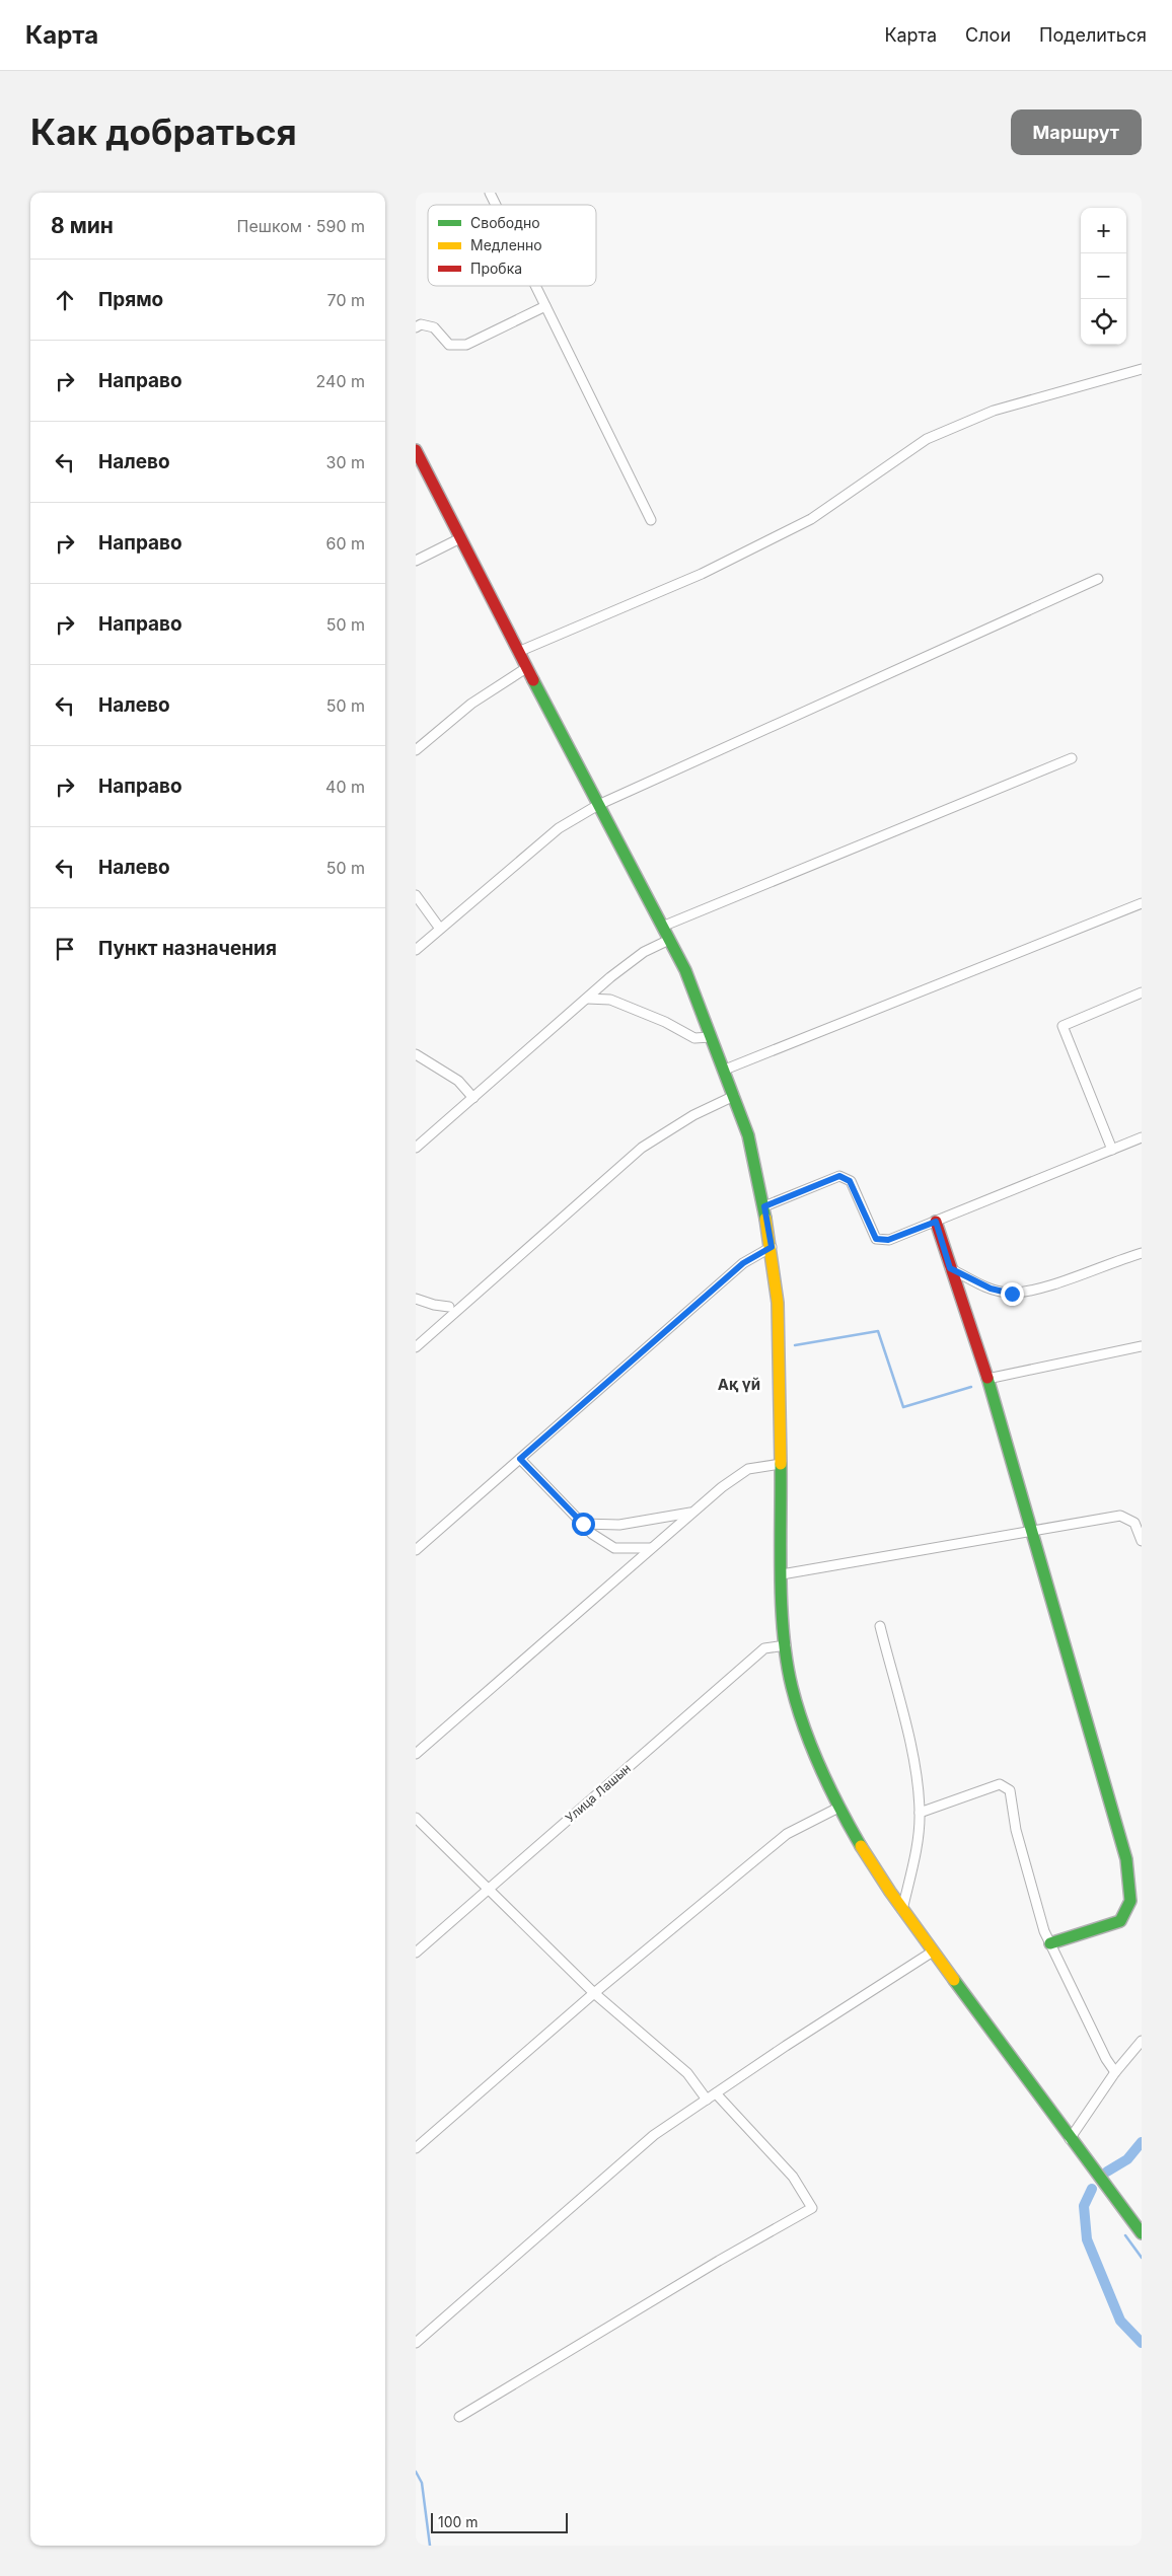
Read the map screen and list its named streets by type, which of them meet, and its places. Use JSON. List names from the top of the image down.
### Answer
{
  "streets": {
    "street": ["Улица Лашын"]
  },
  "districts": ["Ақ үй"],
  "legend": ["Свободно", "Медленно", "Пробка"],
  "scale_bar": "100 m",
  "page": {
    "header": "Карта",
    "nav": ["Карта", "Слои", "Поделиться"],
    "buttons": "Маршрут",
    "title": "Как добраться",
    "heading": ["8 мин", "Пешком · 590 m"],
    "map_buttons": ["+", "−"],
    "list": [
      ["Прямо", "70 m"],
      ["Направо", "240 m"],
      ["Налево", "30 m"],
      ["Направо", "60 m"],
      ["Направо", "50 m"],
      ["Налево", "50 m"],
      ["Направо", "40 m"],
      ["Налево", "50 m"],
      "Пункт назначения"
    ],
    "scale": "100 m"
  }
}
